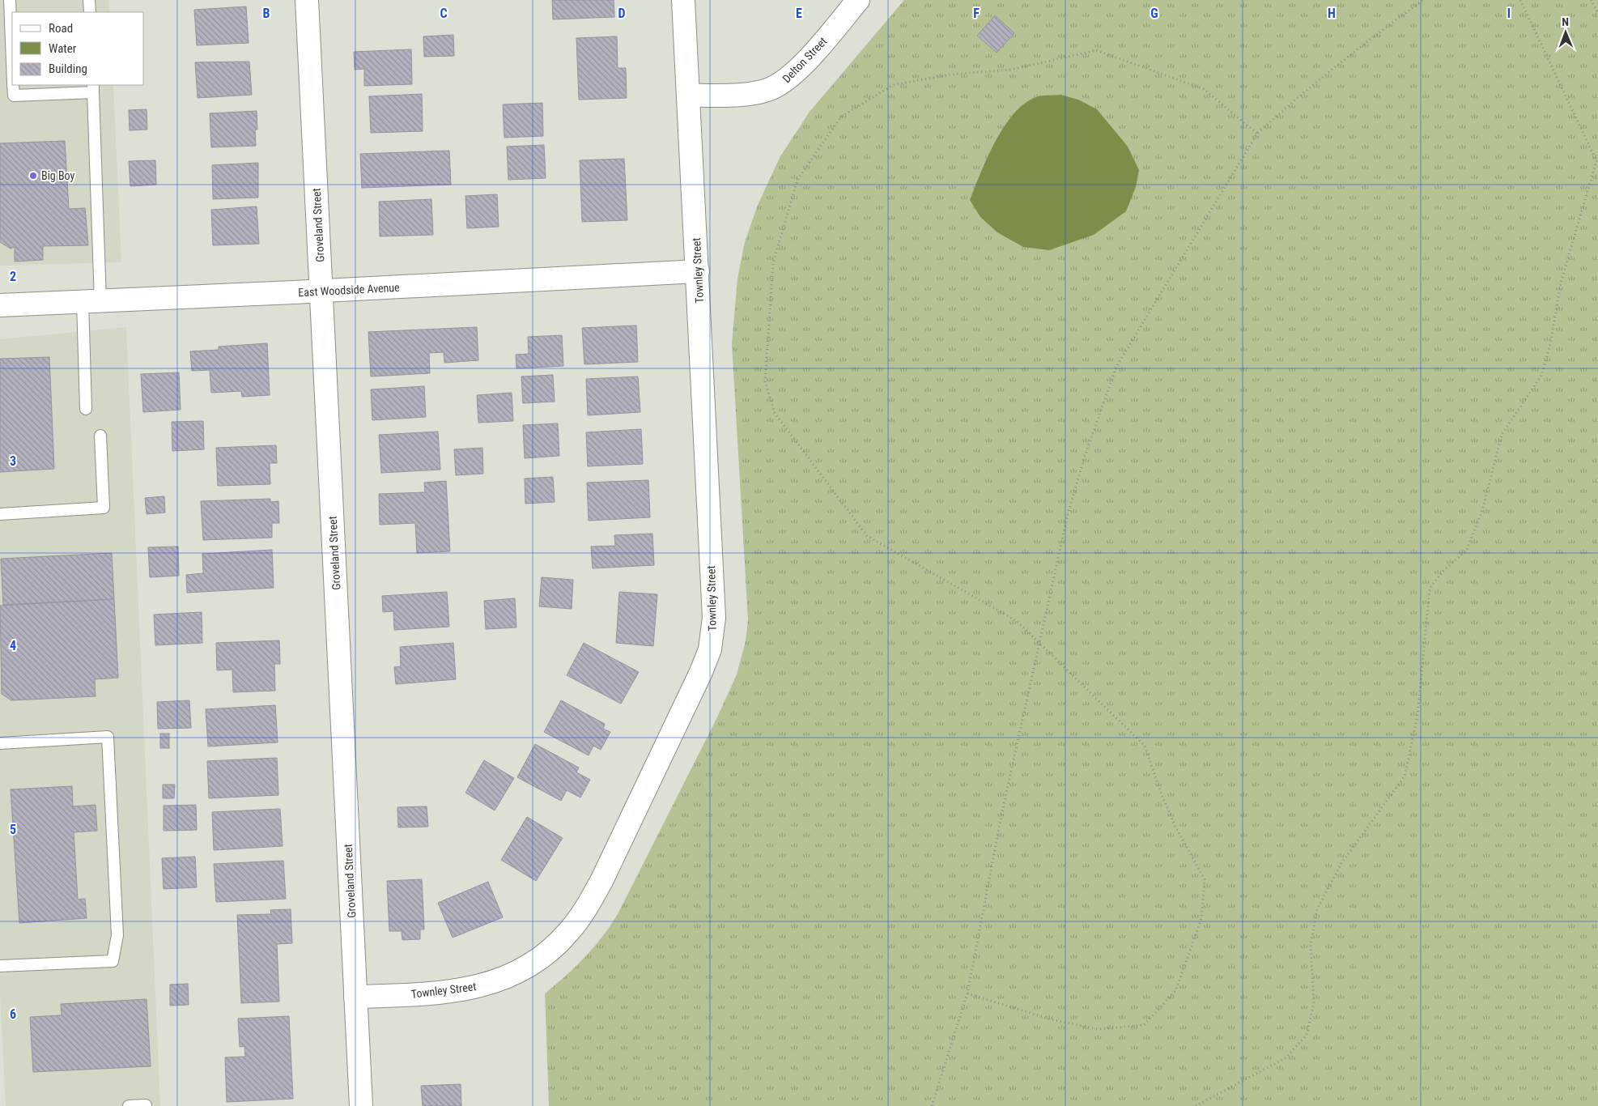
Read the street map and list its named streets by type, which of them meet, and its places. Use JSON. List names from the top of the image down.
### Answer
{
  "streets": {
    "street": [
      "Delton Street",
      "Groveland Street",
      "Townley Street",
      "East Woodside Avenue"
    ]
  },
  "crossings": [
    ["Delton Street", "Townley Street"],
    ["Groveland Street", "Townley Street"],
    ["Groveland Street", "East Woodside Avenue"],
    ["Townley Street", "East Woodside Avenue"]
  ],
  "places": ["Big Boy"],
  "legend": ["Road", "Water", "Building"],
  "north": "top",
  "grid": {
    "columns": [
      "B",
      "C",
      "D",
      "E",
      "F",
      "G",
      "H",
      "I"
    ],
    "rows": [
      "2",
      "3",
      "4",
      "5",
      "6"
    ]
  }
}
